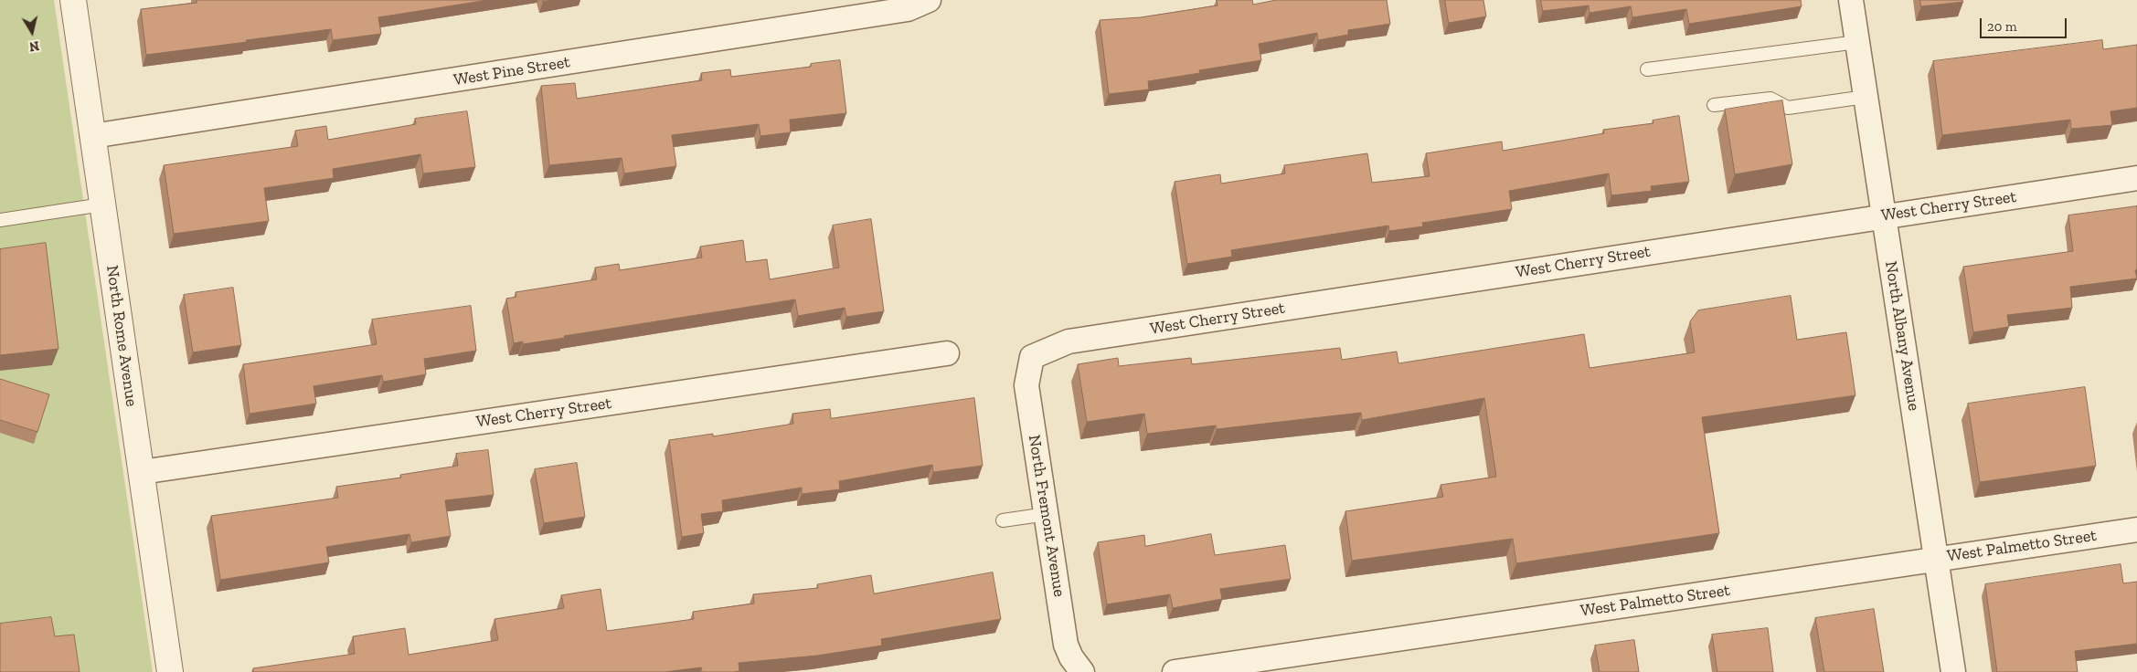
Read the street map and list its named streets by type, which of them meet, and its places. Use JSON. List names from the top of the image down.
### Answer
{
  "streets": {
    "street": [
      "West Pine Street",
      "West Cherry Street",
      "North Rome Avenue",
      "North Albany Avenue",
      "North Fremont Avenue",
      "West Palmetto Street"
    ]
  },
  "crossings": [
    ["West Pine Street", "North Rome Avenue"],
    ["West Cherry Street", "North Rome Avenue"],
    ["West Cherry Street", "North Albany Avenue"],
    ["West Cherry Street", "North Fremont Avenue"],
    ["North Albany Avenue", "West Palmetto Street"]
  ],
  "scale_bar": "20 m",
  "north": "bottom"
}
